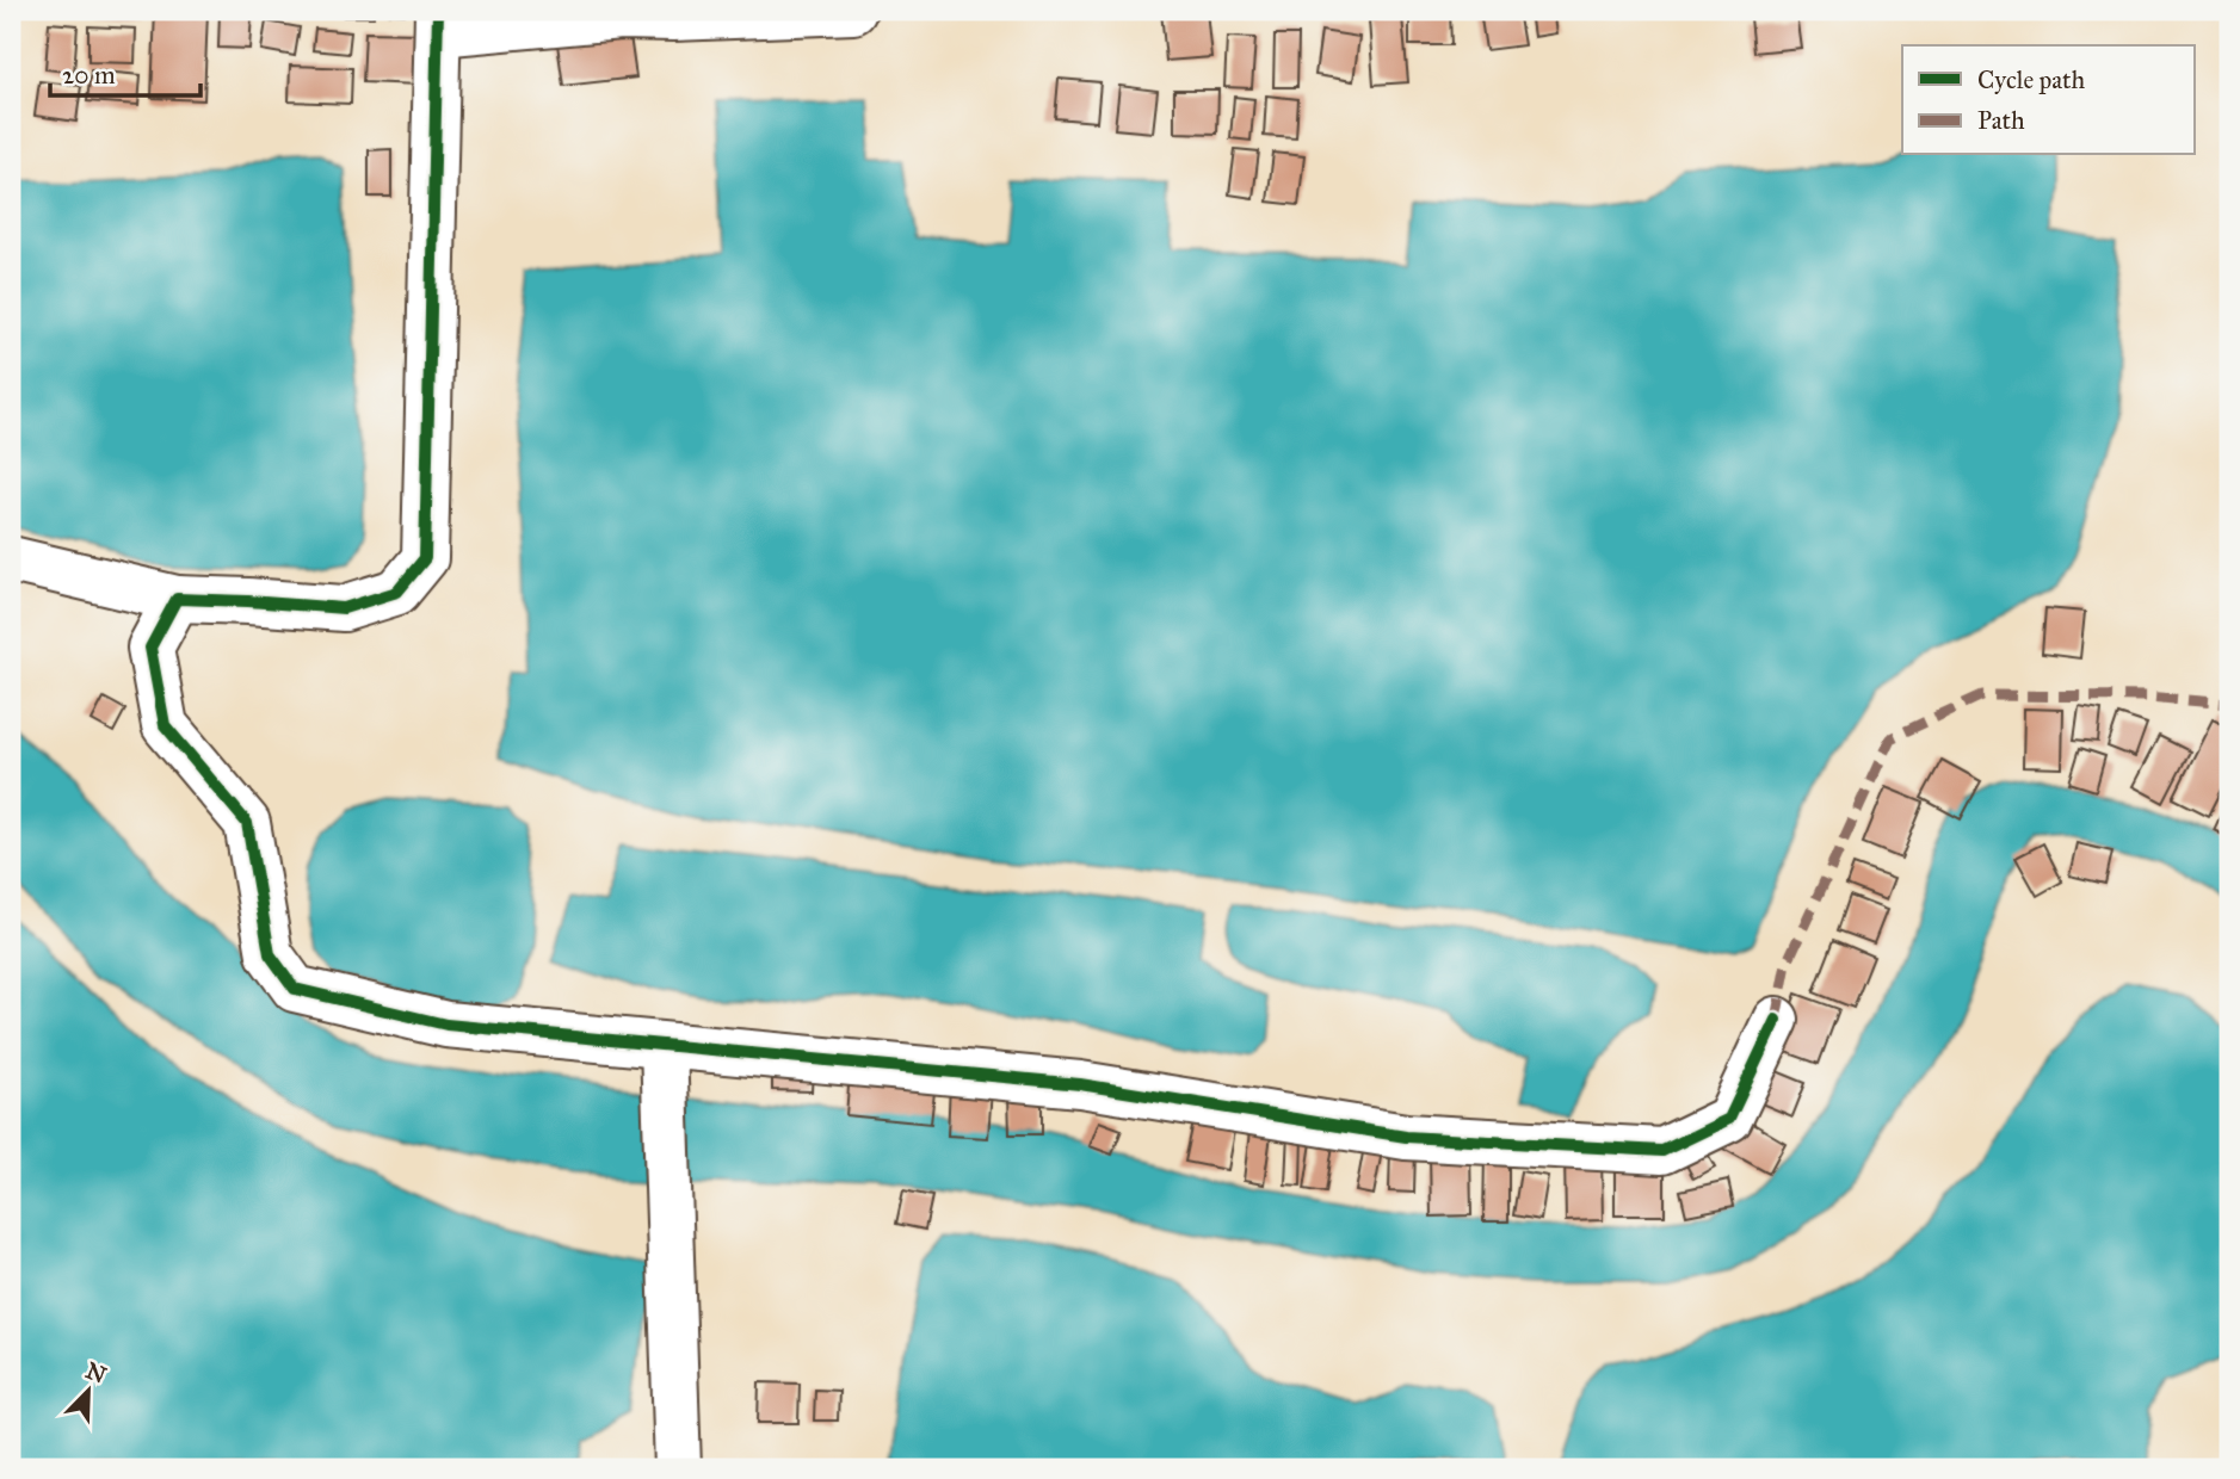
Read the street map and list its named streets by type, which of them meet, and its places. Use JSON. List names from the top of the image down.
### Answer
{
  "legend": ["Cycle path", "Path"],
  "scale_bar": "20 m",
  "north": "top right"
}
